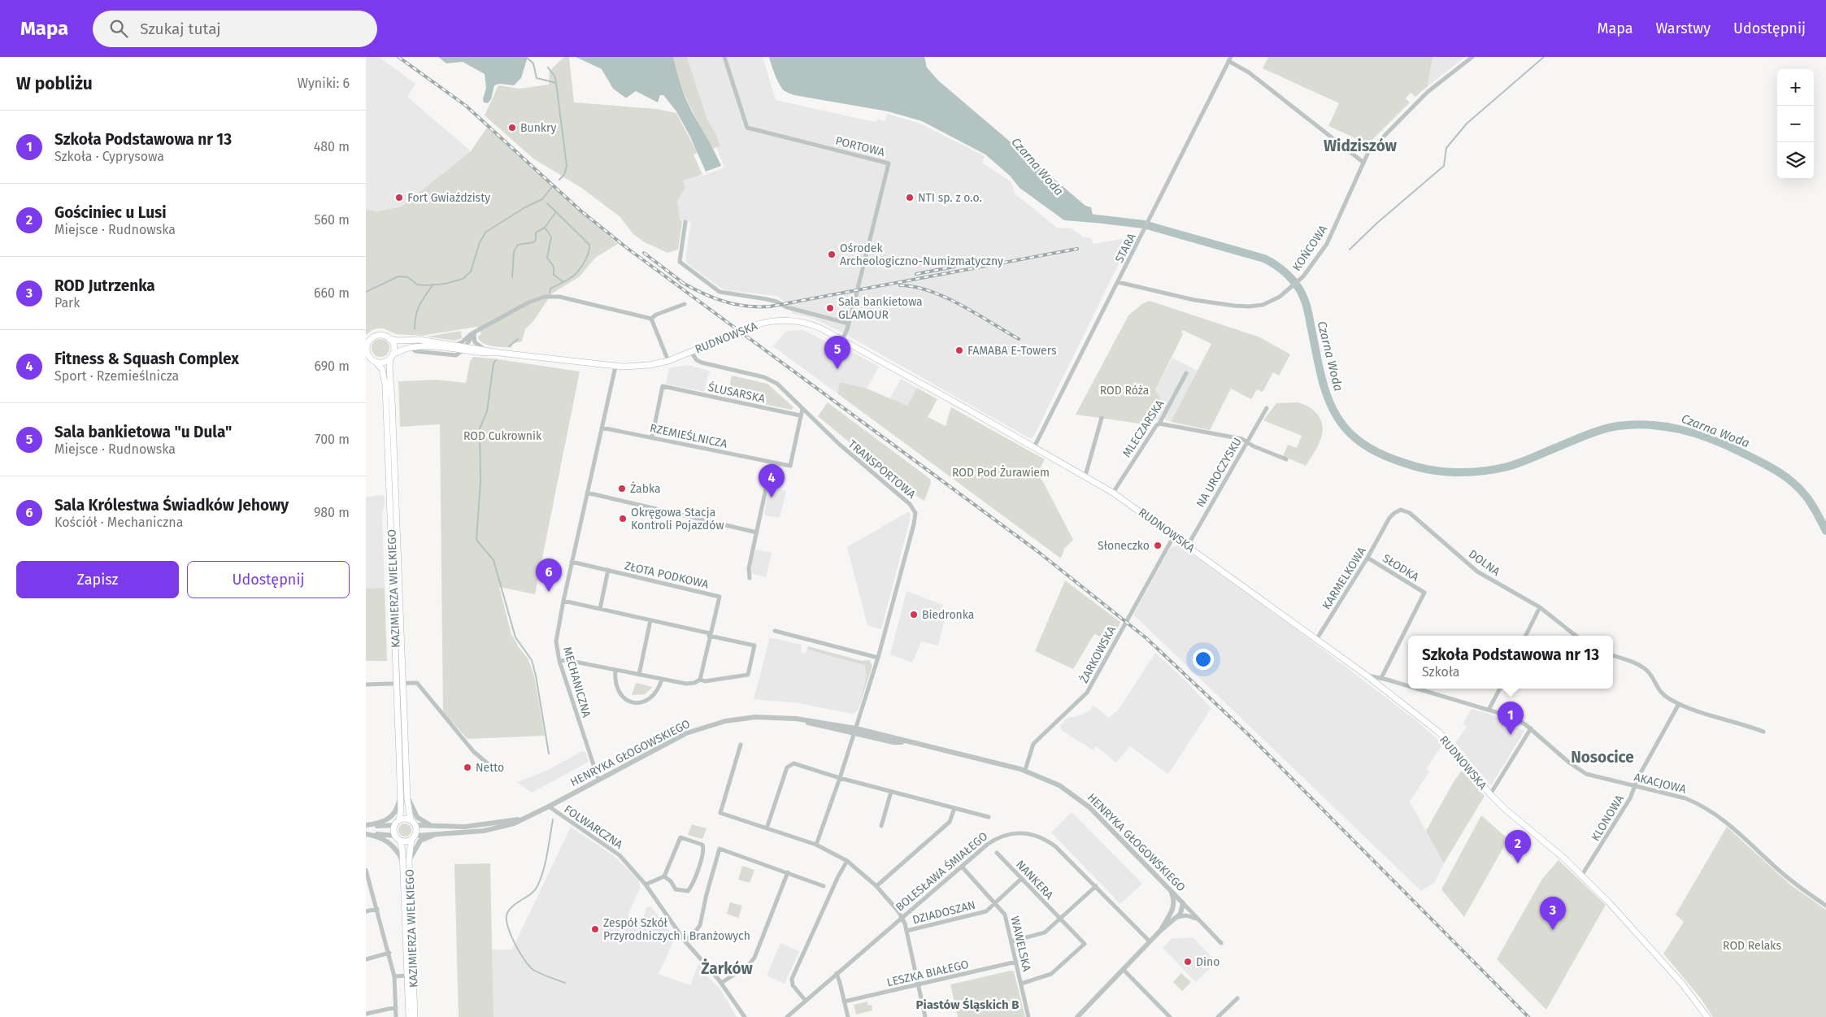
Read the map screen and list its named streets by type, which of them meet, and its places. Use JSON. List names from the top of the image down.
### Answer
{
  "streets": {
    "main road": ["RUDNOWSKA", "KAZIMIERZA WIELKIEGO"],
    "street": [
      "PORTOWA",
      "STARA",
      "KOŃCOWA",
      "ŚLUSARSKA",
      "MLECZARSKA",
      "RZEMIEŚLNICZA",
      "TRANSPORTOWA",
      "NA UROCZYSKU",
      "DOLNA",
      "SŁODKA",
      "ZŁOTA PODKOWA",
      "KARMELKOWA",
      "ŻARKOWSKA",
      "MECHANICZNA",
      "HENRYKA GŁOGOWSKIEGO",
      "AKACJOWA",
      "KLONOWA",
      "FOLWARCZNA",
      "BOLESŁAWA ŚMIAŁEGO",
      "NANKERA",
      "DZIADOSZAN",
      "WAWELSKA",
      "LESZKA BIAŁEGO"
    ]
  },
  "crossings": [
    ["PORTOWA", "RUDNOWSKA"],
    ["STARA", "KOŃCOWA"],
    ["STARA", "RUDNOWSKA"],
    ["RUDNOWSKA", "MLECZARSKA"],
    ["RUDNOWSKA", "TRANSPORTOWA"],
    ["RUDNOWSKA", "NA UROCZYSKU"],
    ["RUDNOWSKA", "KARMELKOWA"],
    ["RUDNOWSKA", "KAZIMIERZA WIELKIEGO"],
    ["RUDNOWSKA", "ŻARKOWSKA"],
    ["RUDNOWSKA", "MECHANICZNA"],
    ["RUDNOWSKA", "AKACJOWA"],
    ["RUDNOWSKA", "KLONOWA"],
    ["ŚLUSARSKA", "RZEMIEŚLNICZA"],
    ["RZEMIEŚLNICZA", "MECHANICZNA"],
    ["TRANSPORTOWA", "HENRYKA GŁOGOWSKIEGO"],
    ["DOLNA", "KARMELKOWA"],
    ["SŁODKA", "KARMELKOWA"],
    ["SŁODKA", "AKACJOWA"],
    ["ZŁOTA PODKOWA", "MECHANICZNA"],
    ["KAZIMIERZA WIELKIEGO", "HENRYKA GŁOGOWSKIEGO"],
    ["ŻARKOWSKA", "HENRYKA GŁOGOWSKIEGO"],
    ["MECHANICZNA", "HENRYKA GŁOGOWSKIEGO"],
    ["HENRYKA GŁOGOWSKIEGO", "FOLWARCZNA"],
    ["AKACJOWA", "KLONOWA"],
    ["BOLESŁAWA ŚMIAŁEGO", "WAWELSKA"],
    ["NANKERA", "DZIADOSZAN"],
    ["NANKERA", "WAWELSKA"],
    ["DZIADOSZAN", "WAWELSKA"],
    ["WAWELSKA", "LESZKA BIAŁEGO"]
  ],
  "districts": [
    "Widziszów",
    "Nosocice",
    "Żarków",
    "Piastów Śląskich B"
  ],
  "water": ["Czarna Woda"],
  "parks": [
    "ROD Róża",
    "ROD Cukrownik",
    "ROD Pod Żurawiem",
    "ROD Relaks"
  ],
  "places": [
    "Bunkry",
    "Fort Gwiaździsty",
    "NTI sp. z o.o.",
    "Ośrodek Archeologiczno-Numizmatyczny",
    "Sala bankietowa GLAMOUR",
    "FAMABA E-Towers",
    "Żabka",
    "Okręgowa Stacja Kontroli Pojazdów",
    "Słoneczko",
    "Biedronka",
    "Netto",
    "Zespół Szkół Przyrodniczych i Branżowych",
    "Dino"
  ],
  "page": {
    "header": "Mapa",
    "search": "Szukaj tutaj",
    "nav": ["Mapa", "Warstwy", "Udostępnij"],
    "heading": ["W pobliżu", "Wyniki: 6"],
    "map_buttons": ["+", "−"],
    "list": [
      {
        "mark": "1",
        "name": "Szkoła Podstawowa nr 13",
        "note": "Szkoła · Cyprysowa",
        "value": "480 m"
      },
      {
        "mark": "2",
        "name": "Gościniec u Lusi",
        "note": "Miejsce · Rudnowska",
        "value": "560 m"
      },
      {
        "mark": "3",
        "name": "ROD Jutrzenka",
        "note": "Park",
        "value": "660 m"
      },
      {
        "mark": "4",
        "name": "Fitness & Squash Complex",
        "note": "Sport · Rzemieślnicza",
        "value": "690 m"
      },
      {
        "mark": "5",
        "name": "Sala bankietowa \"u Dula\"",
        "note": "Miejsce · Rudnowska",
        "value": "700 m"
      },
      {
        "mark": "6",
        "name": "Sala Królestwa Świadków Jehowy",
        "note": "Kościół · Mechaniczna",
        "value": "980 m"
      }
    ],
    "pins": [
      "5",
      "4",
      "6",
      "1",
      "2",
      "3"
    ],
    "buttons": ["Zapisz", "Udostępnij"],
    "popup": ["Szkoła Podstawowa nr 13", "Szkoła"]
  }
}
